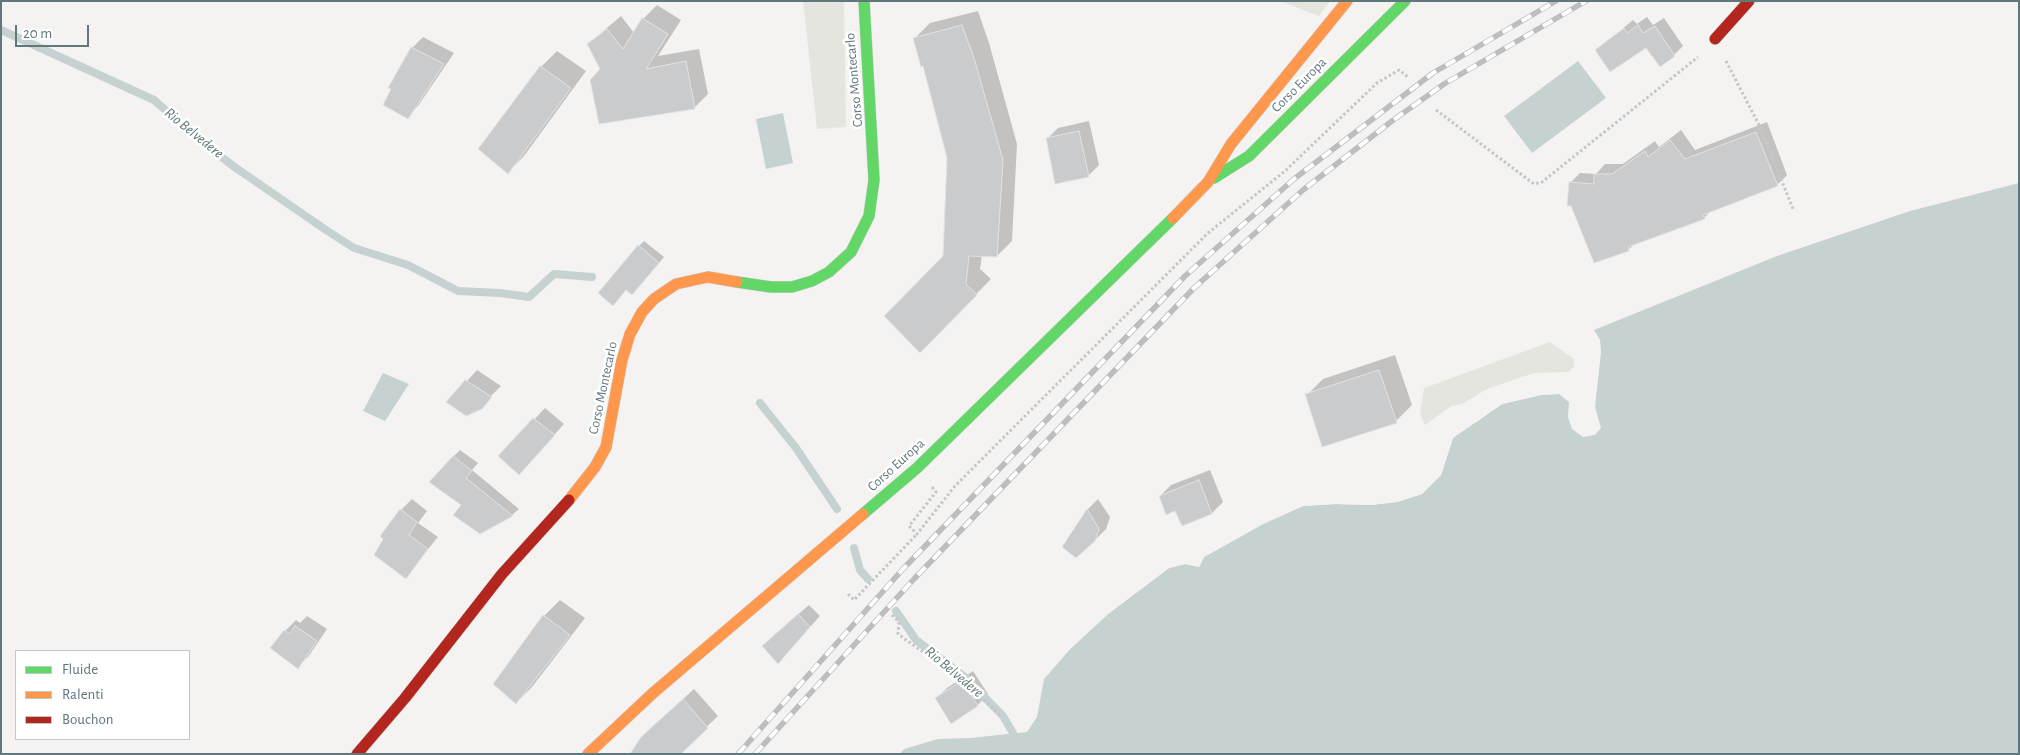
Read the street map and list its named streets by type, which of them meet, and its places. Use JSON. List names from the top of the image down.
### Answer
{
  "streets": {
    "main road": ["Corso Montecarlo", "Corso Europa"]
  },
  "water": ["Rio Belvedere"],
  "legend": ["Fluide", "Ralenti", "Bouchon"],
  "scale_bar": "20 m"
}
